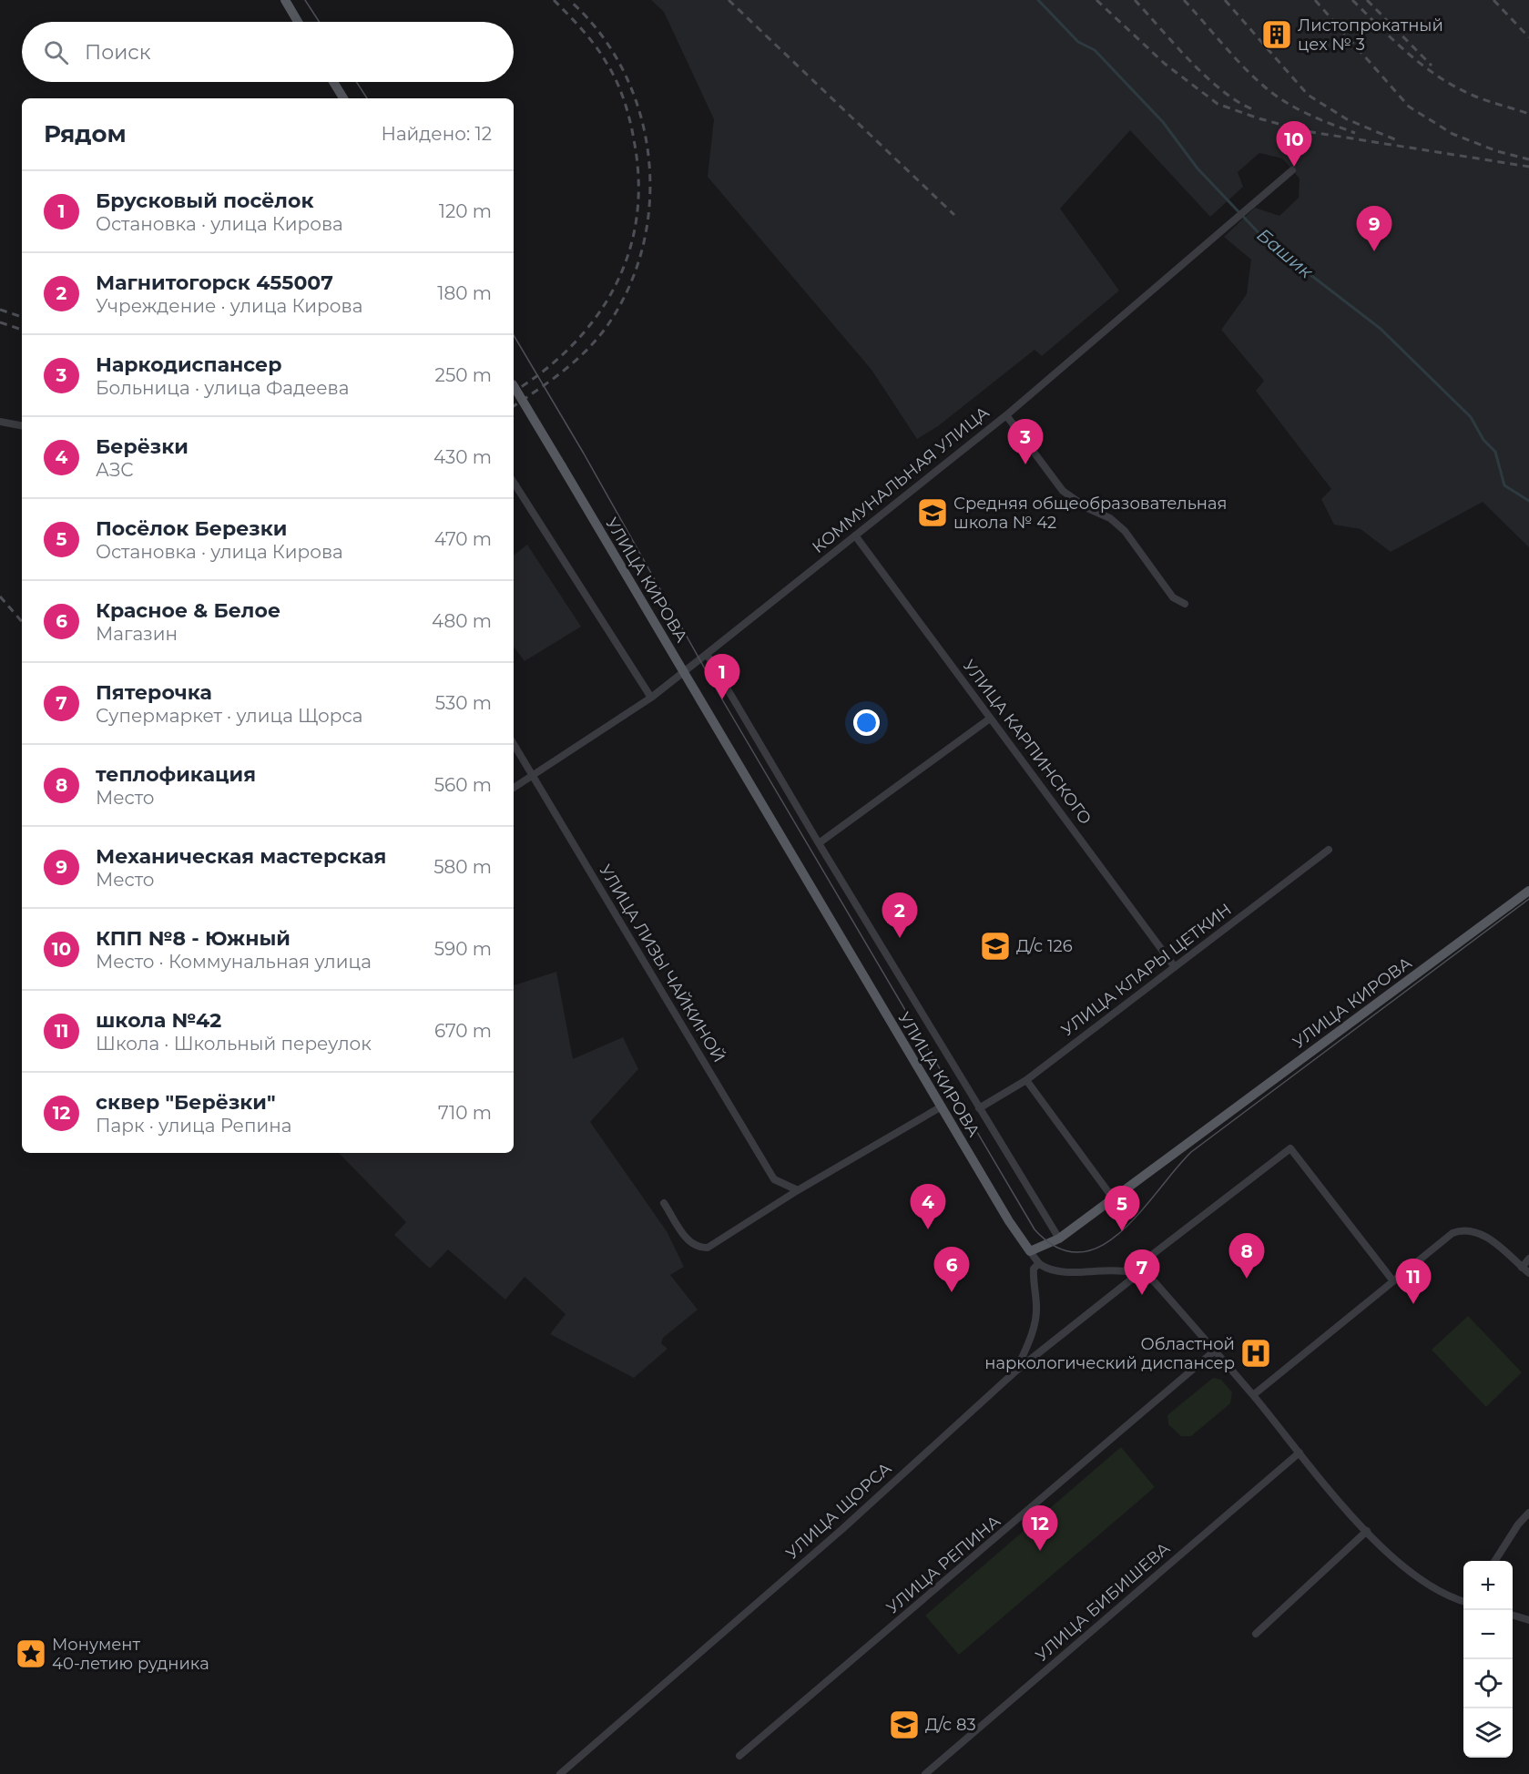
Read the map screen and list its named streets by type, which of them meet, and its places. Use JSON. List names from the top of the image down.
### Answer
{
  "streets": {
    "main road": ["УЛИЦА КИРОВА"],
    "street": [
      "КОММУНАЛЬНАЯ УЛИЦА",
      "УЛИЦА КАРПИНСКОГО",
      "УЛИЦА ЛИЗЫ ЧАЙКИНОЙ",
      "УЛИЦА КЛАРЫ ЦЕТКИН",
      "УЛИЦА ЩОРСА",
      "УЛИЦА РЕПИНА",
      "УЛИЦА БИБИШЕВА"
    ]
  },
  "crossings": [
    ["КОММУНАЛЬНАЯ УЛИЦА", "УЛИЦА КИРОВА"],
    ["КОММУНАЛЬНАЯ УЛИЦА", "УЛИЦА КАРПИНСКОГО"],
    ["КОММУНАЛЬНАЯ УЛИЦА", "УЛИЦА ЛИЗЫ ЧАЙКИНОЙ"],
    ["УЛИЦА КАРПИНСКОГО", "УЛИЦА КЛАРЫ ЦЕТКИН"]
  ],
  "water": ["Башик"],
  "places": {
    "building": ["Листопрокатный цех № 3"],
    "school or university": ["Средняя общеобразовательная школа № 42", "Д/с 126", "Д/с 83"],
    "hospital": ["Областной наркологический диспансер"],
    "place": ["Монумент 40-летию рудника"]
  },
  "page": {
    "search": "Поиск",
    "heading": ["Рядом", "Найдено: 12"],
    "pins": [
      "10",
      "9",
      "3",
      "1",
      "2",
      "4",
      "5",
      "8",
      "6",
      "7",
      "11",
      "12"
    ],
    "list": [
      {
        "mark": "1",
        "name": "Брусковый посёлок",
        "note": "Остановка · улица Кирова",
        "value": "120 m"
      },
      {
        "mark": "2",
        "name": "Магнитогорск 455007",
        "note": "Учреждение · улица Кирова",
        "value": "180 m"
      },
      {
        "mark": "3",
        "name": "Наркодиспансер",
        "note": "Больница · улица Фадеева",
        "value": "250 m"
      },
      {
        "mark": "4",
        "name": "Берёзки",
        "note": "АЗС",
        "value": "430 m"
      },
      {
        "mark": "5",
        "name": "Посёлок Березки",
        "note": "Остановка · улица Кирова",
        "value": "470 m"
      },
      {
        "mark": "6",
        "name": "Красное & Белое",
        "note": "Магазин",
        "value": "480 m"
      },
      {
        "mark": "7",
        "name": "Пятерочка",
        "note": "Супермаркет · улица Щорса",
        "value": "530 m"
      },
      {
        "mark": "8",
        "name": "теплофикация",
        "note": "Место",
        "value": "560 m"
      },
      {
        "mark": "9",
        "name": "Механическая мастерская",
        "note": "Место",
        "value": "580 m"
      },
      {
        "mark": "10",
        "name": "КПП №8 - Южный",
        "note": "Место · Коммунальная улица",
        "value": "590 m"
      },
      {
        "mark": "11",
        "name": "школа №42",
        "note": "Школа · Школьный переулок",
        "value": "670 m"
      },
      {
        "mark": "12",
        "name": "сквер \"Берёзки\"",
        "note": "Парк · улица Репина",
        "value": "710 m"
      }
    ],
    "map_buttons": ["+", "−"]
  }
}
